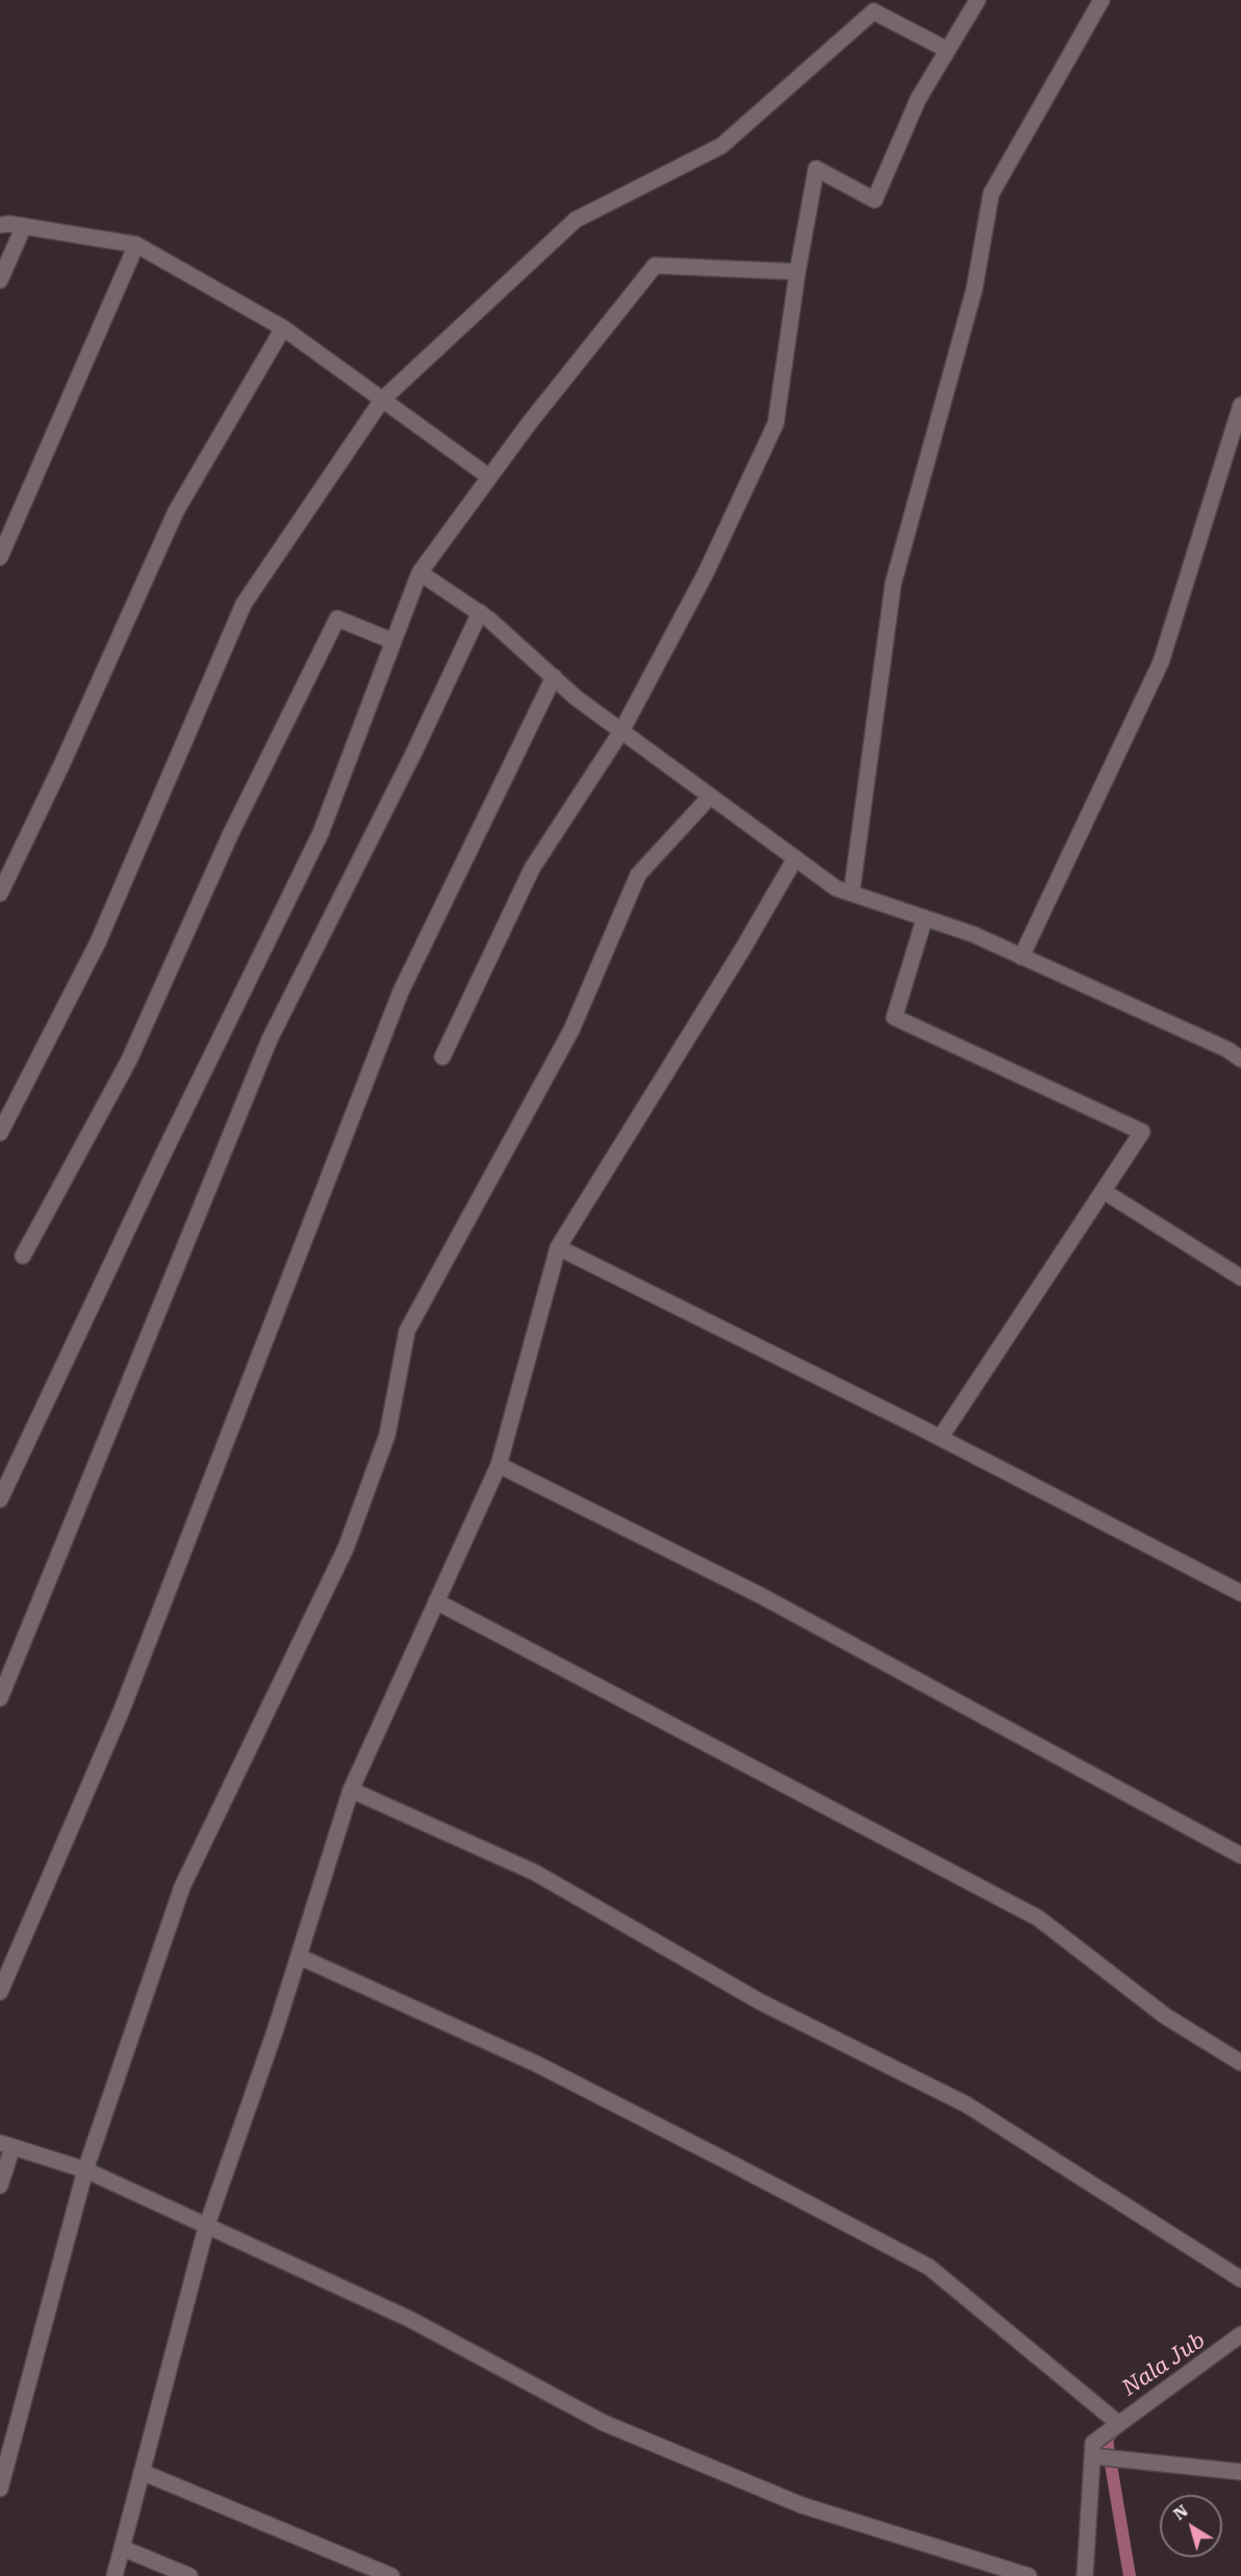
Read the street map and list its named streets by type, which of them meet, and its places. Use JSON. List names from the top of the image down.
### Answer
{
  "water": ["Nala Jub"],
  "north": "top left"
}
